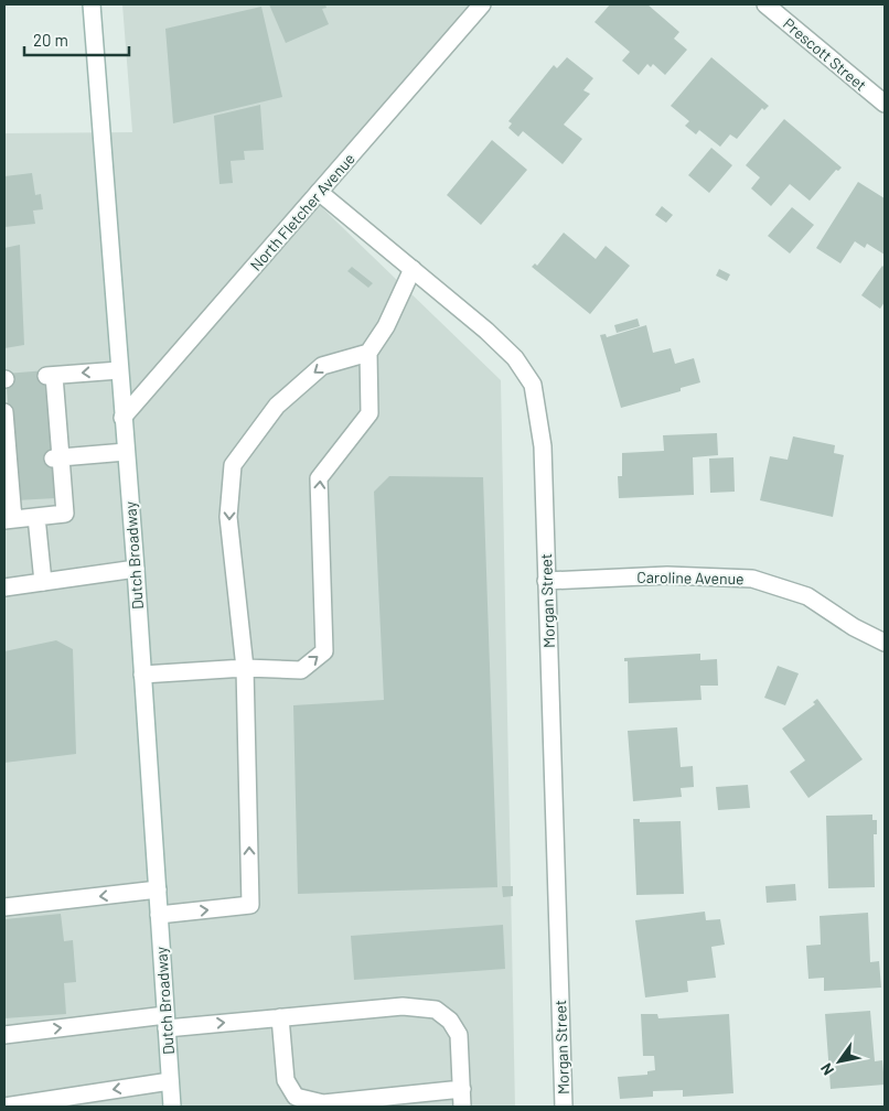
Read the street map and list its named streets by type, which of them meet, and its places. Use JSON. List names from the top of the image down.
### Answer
{
  "streets": {
    "street": [
      "Prescott Street",
      "North Fletcher Avenue",
      "Dutch Broadway",
      "Caroline Avenue",
      "Morgan Street"
    ]
  },
  "crossings": [
    ["North Fletcher Avenue", "Dutch Broadway"],
    ["North Fletcher Avenue", "Morgan Street"],
    ["Caroline Avenue", "Morgan Street"]
  ],
  "scale_bar": "20 m",
  "north": "bottom left"
}
